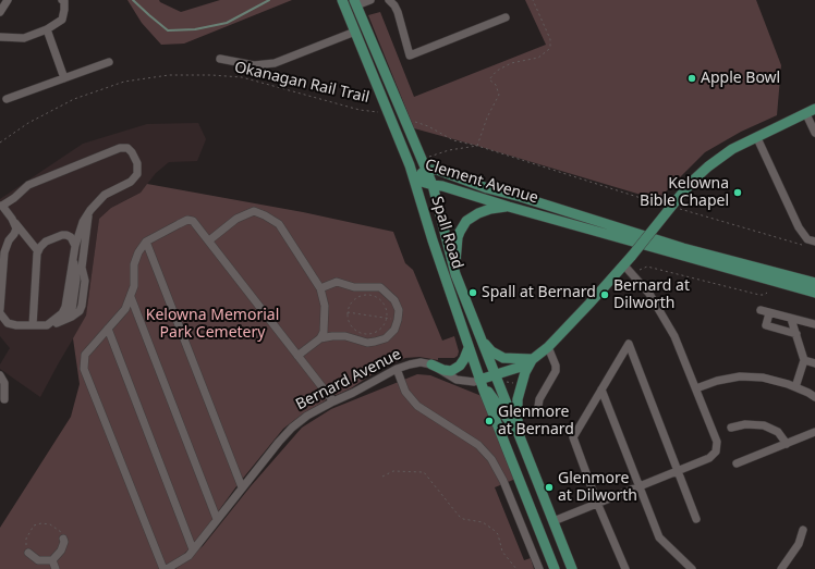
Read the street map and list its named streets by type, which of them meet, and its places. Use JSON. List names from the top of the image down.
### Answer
{
  "streets": {
    "main road": ["Clement Avenue", "Spall Road", "Bernard Avenue"],
    "path": ["Okanagan Rail Trail"]
  },
  "crossings": [
    ["Clement Avenue", "Spall Road"],
    ["Spall Road", "Bernard Avenue"]
  ],
  "parks": ["Kelowna Memorial Park Cemetery"],
  "places": [
    "Apple Bowl",
    "Kelowna Bible Chapel",
    "Spall at Bernard",
    "Bernard at Dilworth",
    "Glenmore at Bernard",
    "Glenmore at Dilworth"
  ]
}
